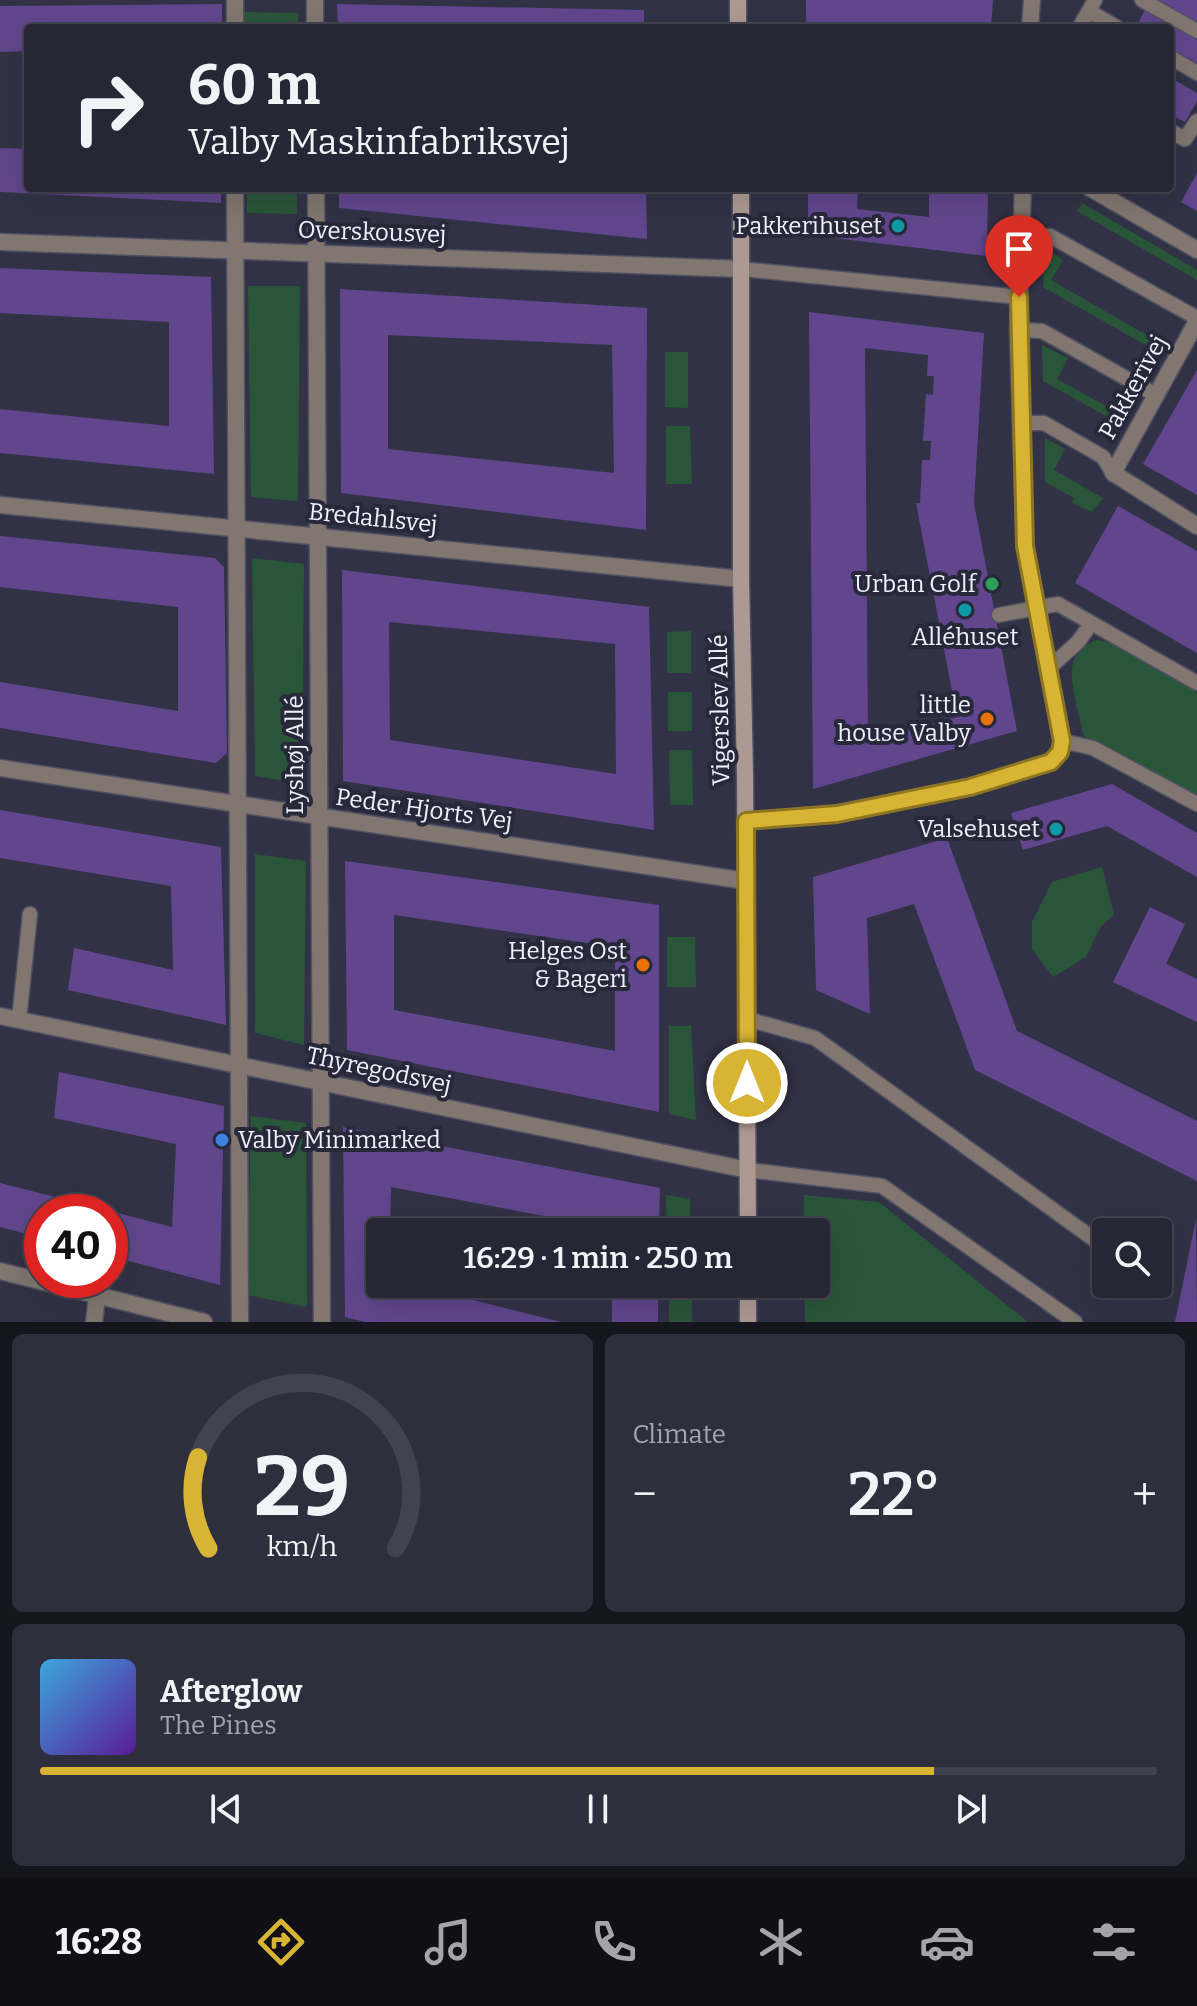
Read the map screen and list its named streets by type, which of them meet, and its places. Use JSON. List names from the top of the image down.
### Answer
{
  "streets": {
    "street": [
      "Overskousvej",
      "Pakkerivej",
      "Bredahlsvej",
      "Vigerslev Allé",
      "Lyshøj Allé",
      "Peder Hjorts Vej",
      "Thyregodsvej"
    ]
  },
  "crossings": [
    ["Overskousvej", "Vigerslev Allé"],
    ["Overskousvej", "Lyshøj Allé"],
    ["Bredahlsvej", "Vigerslev Allé"],
    ["Bredahlsvej", "Lyshøj Allé"],
    ["Vigerslev Allé", "Peder Hjorts Vej"],
    ["Vigerslev Allé", "Thyregodsvej"],
    ["Lyshøj Allé", "Peder Hjorts Vej"],
    ["Lyshøj Allé", "Thyregodsvej"]
  ],
  "places": [
    "Pakkerihuset",
    "Urban Golf",
    "Alléhuset",
    "little house Valby",
    "Valsehuset",
    "Helges Ost & Bageri",
    "Valby Minimarked"
  ],
  "page": {
    "turn": ["60 m", "Valby Maskinfabriksvej"],
    "limit": "40",
    "trip": "16:29 · 1 min · 250 m",
    "tile": "Climate",
    "heat": ["−", "22°", "+"],
    "song": ["Afterglow", "The Pines"],
    "tabs": "16:28",
    "gauge": ["29", "km/h"]
  }
}
